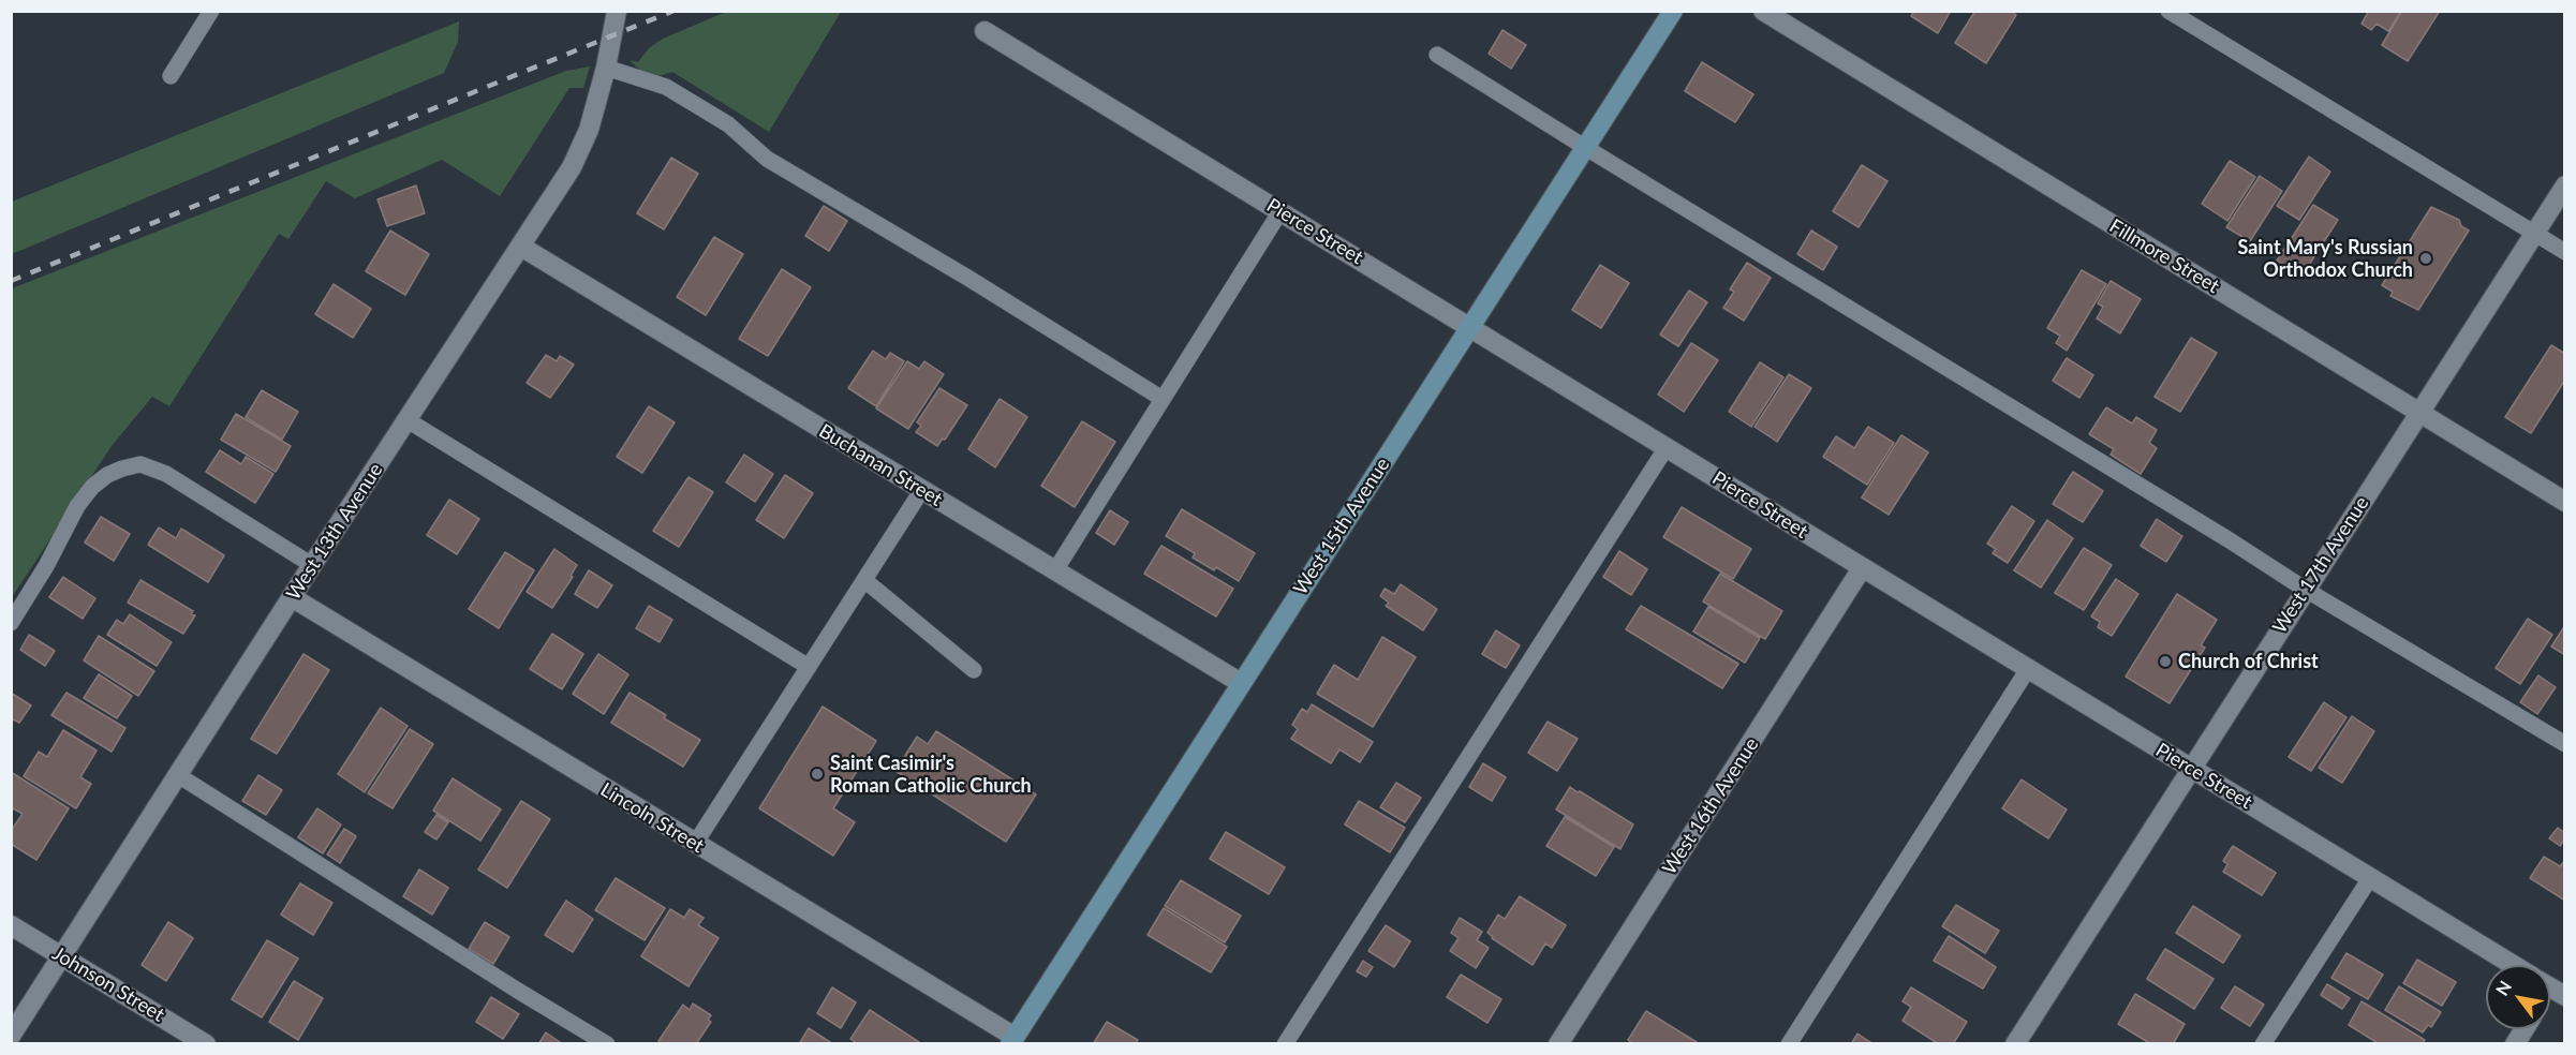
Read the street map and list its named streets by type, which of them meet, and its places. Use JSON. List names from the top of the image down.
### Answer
{
  "streets": {
    "main road": ["West 15th Avenue"],
    "street": [
      "Pierce Street",
      "Fillmore Street",
      "Buchanan Street",
      "West 13th Avenue",
      "West 17th Avenue",
      "West 16th Avenue",
      "Lincoln Street",
      "Johnson Street"
    ]
  },
  "crossings": [
    ["Pierce Street", "West 15th Avenue"],
    ["Pierce Street", "West 17th Avenue"],
    ["Pierce Street", "West 16th Avenue"],
    ["Fillmore Street", "West 17th Avenue"],
    ["Buchanan Street", "West 15th Avenue"],
    ["Buchanan Street", "West 13th Avenue"],
    ["West 15th Avenue", "Lincoln Street"],
    ["West 13th Avenue", "Lincoln Street"],
    ["West 13th Avenue", "Johnson Street"]
  ],
  "places": ["Saint Mary's Russian Orthodox Church", "Church of Christ", "Saint Casimir's Roman Catholic Church"],
  "north": "top left"
}
